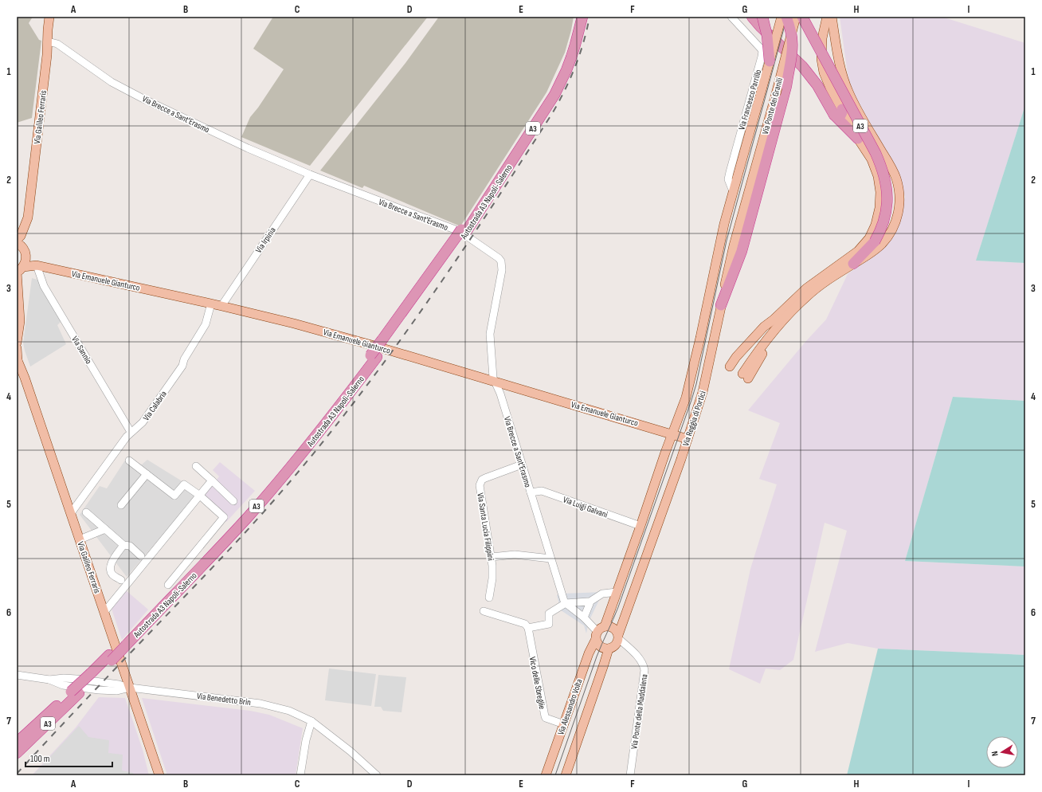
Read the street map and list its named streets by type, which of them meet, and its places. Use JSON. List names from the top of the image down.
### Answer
{
  "streets": {
    "highway": ["A3", "Autostrada A3 Napoli-Salerno"],
    "main road": [
      "Via Ponte dei Granili",
      "Via Galileo Ferraris",
      "Via Emanuele Gianturco",
      "Via Reggia di Portici",
      "Via Alessandro Volta"
    ],
    "street": [
      "Via Francesco Parrillo",
      "Via Brecce a Sant'Erasmo",
      "Via Irpinia",
      "Via Sannio",
      "Via Calabria",
      "Via Luigi Galvani",
      "Via Santa Lucia Filippini",
      "Vico delle Sbreglie",
      "Via Benedetto Brin",
      "Via Ponte della Maddalena"
    ]
  },
  "crossings": [
    ["Via Francesco Parrillo", "Via Ponte dei Granili"],
    ["Via Francesco Parrillo", "Via Reggia di Portici"],
    ["Via Ponte dei Granili", "A3"],
    ["Via Ponte dei Granili", "Via Reggia di Portici"],
    ["Via Brecce a Sant'Erasmo", "Via Galileo Ferraris"],
    ["Via Brecce a Sant'Erasmo", "Via Irpinia"],
    ["Via Brecce a Sant'Erasmo", "Via Emanuele Gianturco"],
    ["Via Brecce a Sant'Erasmo", "Via Luigi Galvani"],
    ["Via Brecce a Sant'Erasmo", "Via Santa Lucia Filippini"],
    ["Via Galileo Ferraris", "Via Emanuele Gianturco"],
    ["Via Galileo Ferraris", "Via Calabria"],
    ["Via Galileo Ferraris", "Via Benedetto Brin"],
    ["Via Irpinia", "Via Emanuele Gianturco"],
    ["Via Emanuele Gianturco", "Via Sannio"],
    ["Via Emanuele Gianturco", "Via Calabria"],
    ["Via Emanuele Gianturco", "Via Reggia di Portici"],
    ["Via Sannio", "Via Calabria"],
    ["Via Reggia di Portici", "Via Luigi Galvani"],
    ["Via Reggia di Portici", "Via Alessandro Volta"],
    ["Via Reggia di Portici", "Via Ponte della Maddalena"],
    ["Vico delle Sbreglie", "Via Alessandro Volta"],
    ["Via Alessandro Volta", "Via Ponte della Maddalena"]
  ],
  "scale_bar": "100 m",
  "north": "left",
  "grid": {
    "columns": [
      "A",
      "B",
      "C",
      "D",
      "E",
      "F",
      "G",
      "H",
      "I"
    ],
    "rows": [
      "1",
      "2",
      "3",
      "4",
      "5",
      "6",
      "7"
    ]
  }
}
